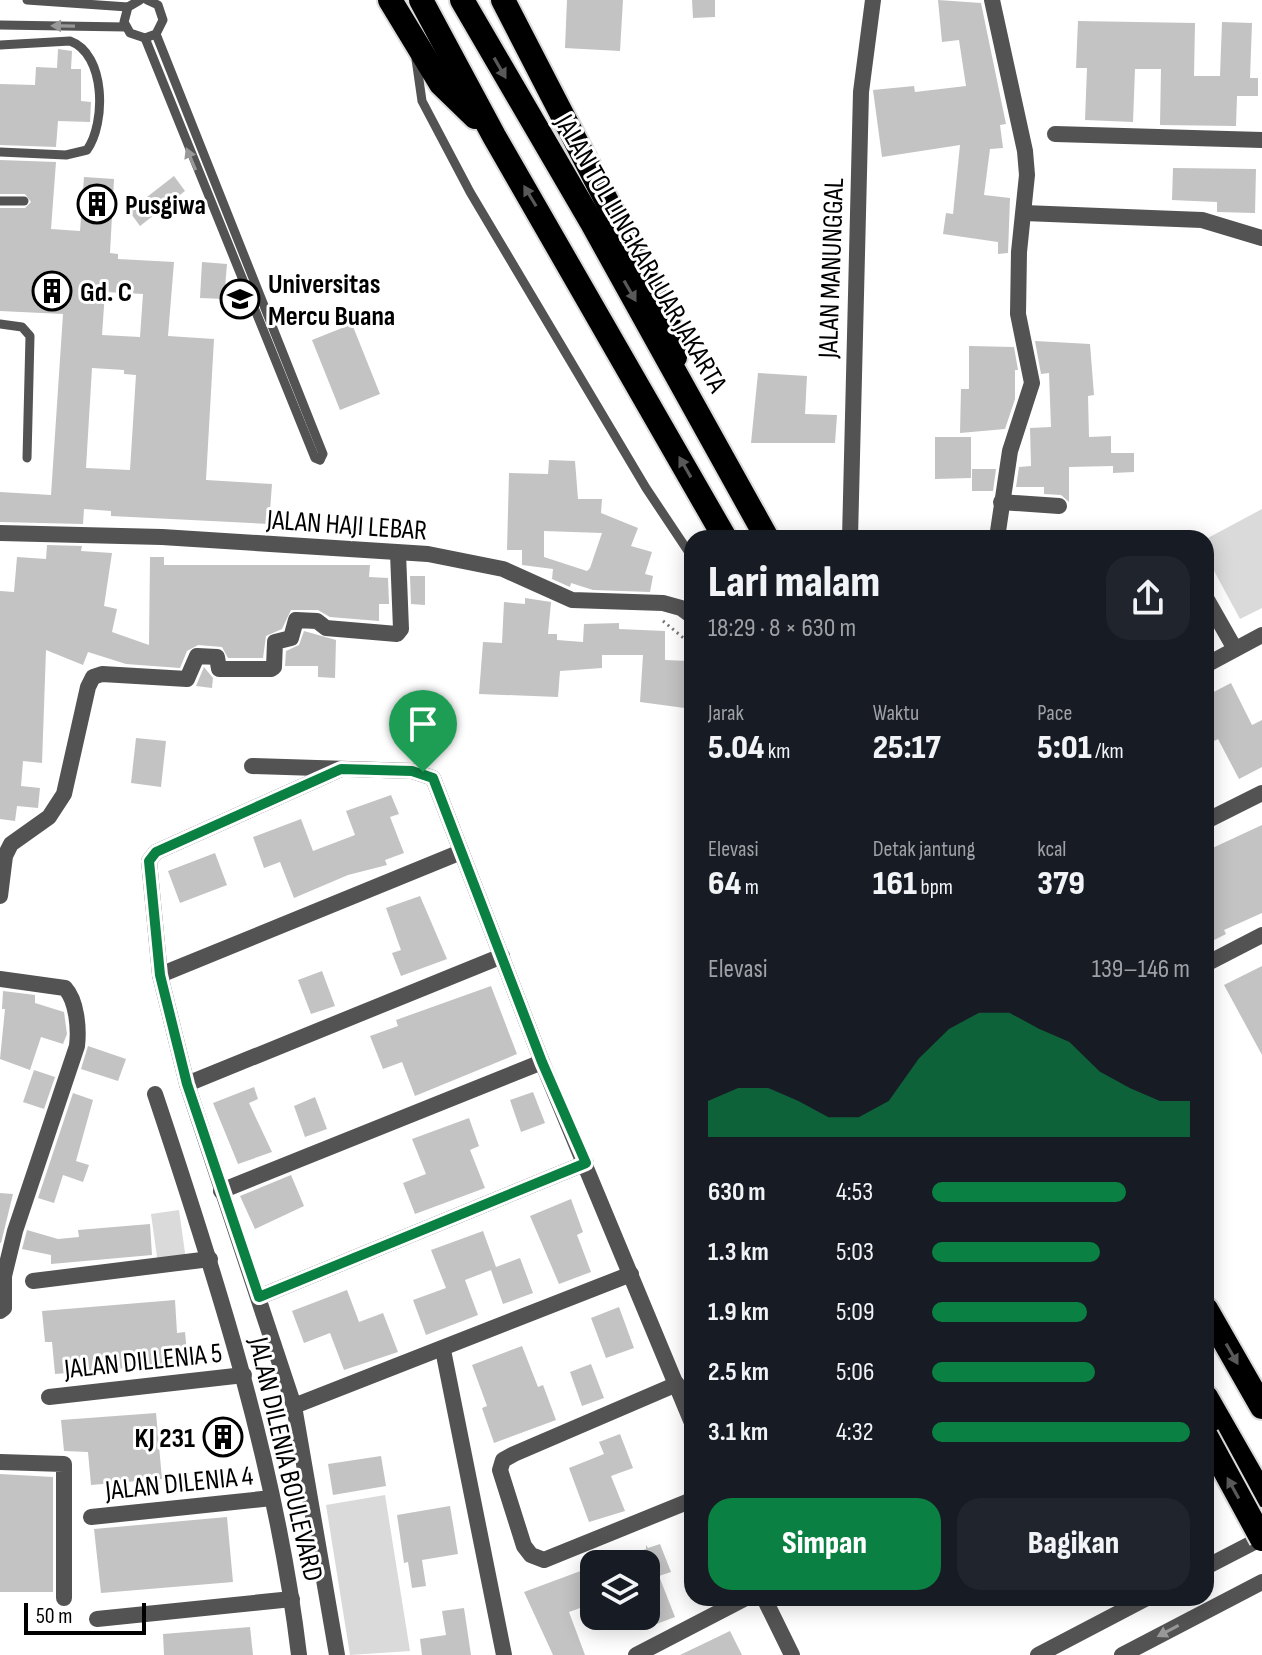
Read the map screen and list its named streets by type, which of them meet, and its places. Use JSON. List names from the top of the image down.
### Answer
{
  "streets": {
    "highway": ["JALAN TOL LINGKAR LUAR JAKARTA"],
    "street": [
      "JALAN MANUNGGAL",
      "JALAN HAJI LEBAR",
      "JALAN DILLENIA 5",
      "JALAN DILENIA BOULEVARD",
      "JALAN DILENIA 4"
    ]
  },
  "crossings": [
    ["JALAN DILLENIA 5", "JALAN DILENIA BOULEVARD"],
    ["JALAN DILENIA BOULEVARD", "JALAN DILENIA 4"]
  ],
  "places": {
    "building": ["Pusgiwa", "Gd. C", "KJ 231"],
    "school or university": ["Universitas Mercu Buana"]
  },
  "scale_bar": "50 m",
  "page": {
    "heading": ["Lari malam", "18:29 · 8 × 630 m"],
    "stats": [
      ["Jarak", "5.04 km"],
      ["Waktu", "25:17"],
      ["Pace", "5:01 /km"],
      ["Elevasi", "64 m"],
      ["Detak jantung", "161 bpm"],
      ["kcal", "379"]
    ],
    "chart": ["Elevasi", "139–146 m"],
    "list": [
      {
        "name": "630 m",
        "note": "4:53"
      },
      {
        "name": "1.3 km",
        "note": "5:03"
      },
      {
        "name": "1.9 km",
        "note": "5:09"
      },
      {
        "name": "2.5 km",
        "note": "5:06"
      },
      {
        "name": "3.1 km",
        "note": "4:32"
      }
    ],
    "buttons": ["Simpan", "Bagikan"],
    "scale": "50 m"
  }
}
